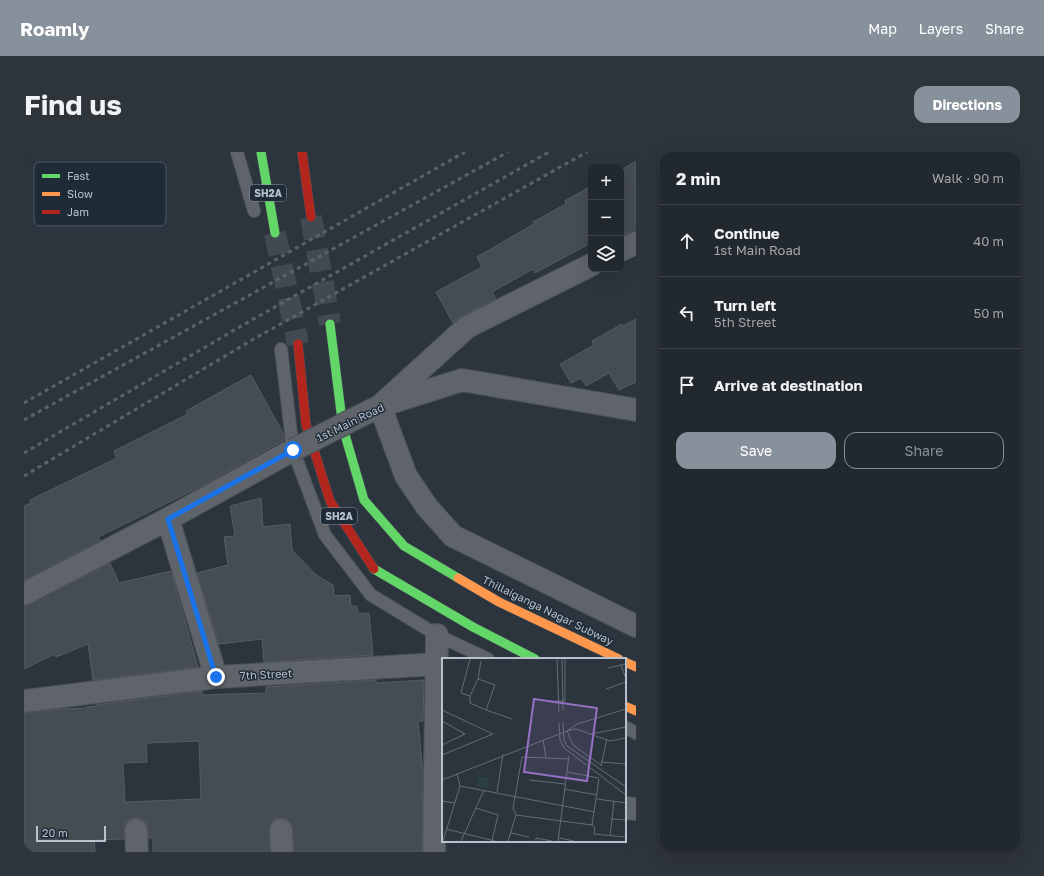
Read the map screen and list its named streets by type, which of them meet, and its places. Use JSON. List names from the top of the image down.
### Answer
{
  "streets": {
    "main road": ["SH2A", "Thillaiganga Nagar Subway"],
    "street": ["1st Main Road", "7th Street"]
  },
  "legend": ["Fast", "Slow", "Jam"],
  "scale_bar": "20 m",
  "page": {
    "header": "Roamly",
    "nav": ["Map", "Layers", "Share"],
    "buttons": [
      "Directions",
      ["Save", "Share"]
    ],
    "title": "Find us",
    "heading": ["2 min", "Walk · 90 m"],
    "map_buttons": ["+", "−"],
    "list": [
      ["Continue", "1st Main Road", "40 m"],
      ["Turn left", "5th Street", "50 m"],
      "Arrive at destination"
    ],
    "scale": "20 m"
  }
}
